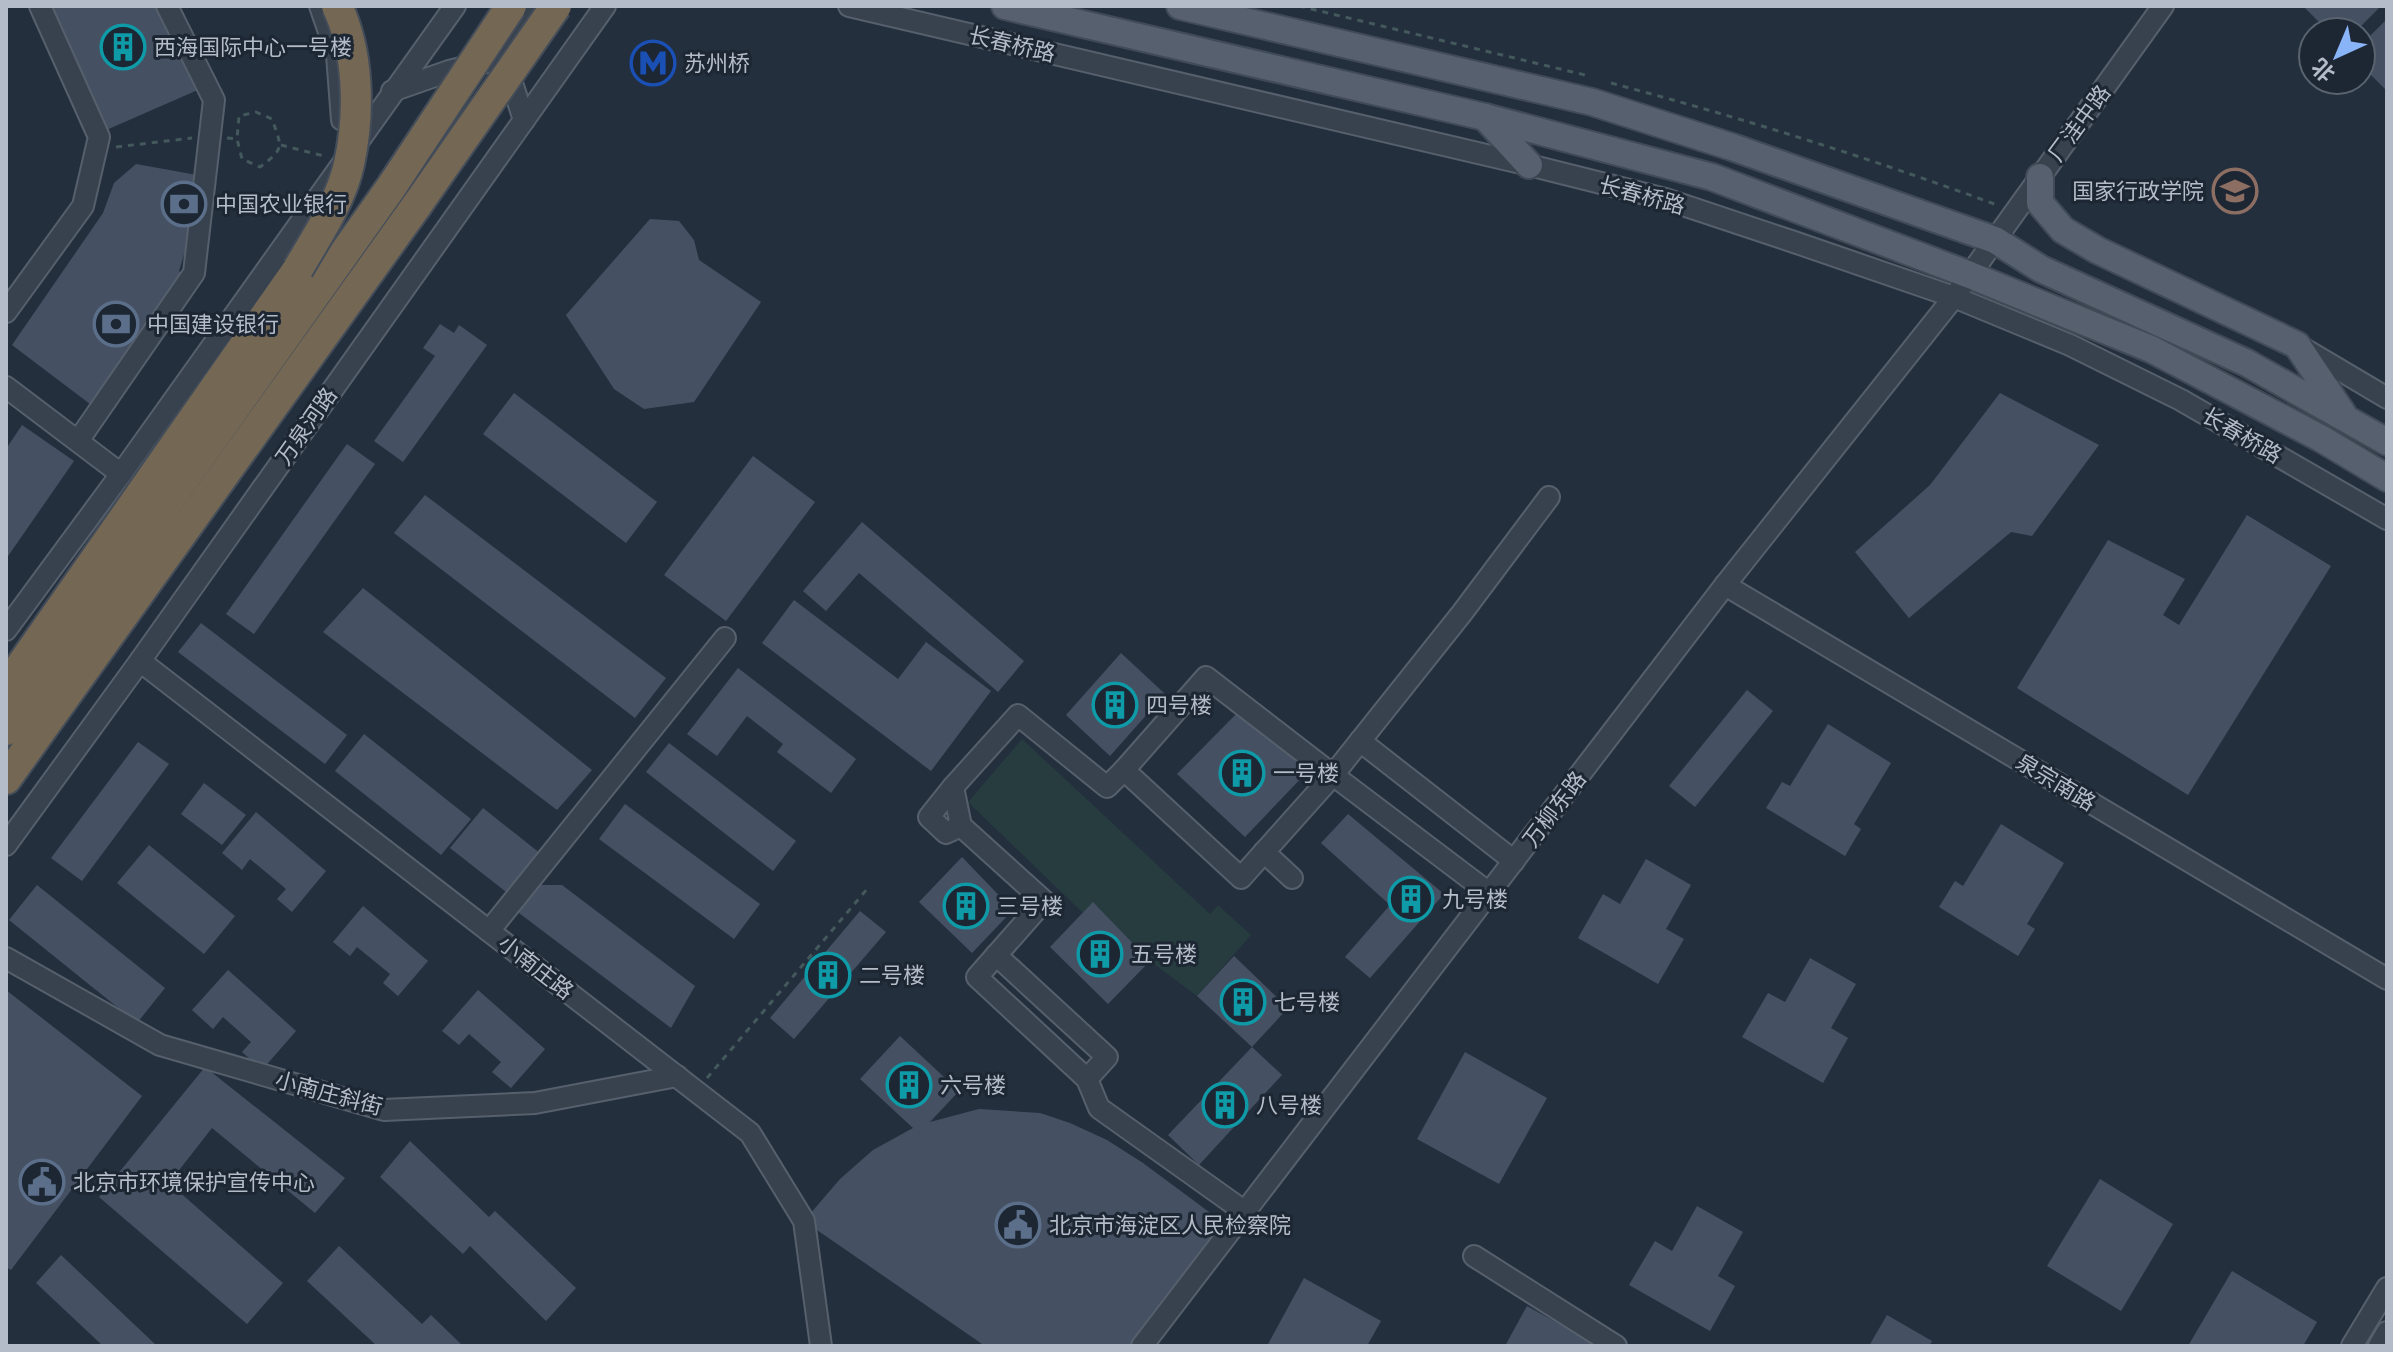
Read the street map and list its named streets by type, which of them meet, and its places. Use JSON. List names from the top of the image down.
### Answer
{
  "streets": {
    "highway": ["万泉河路"],
    "main road": ["长春桥路"],
    "street": [
      "厂洼中路",
      "泉宗南路",
      "万柳东路",
      "小南庄路",
      "小南庄斜街"
    ]
  },
  "crossings": [
    ["长春桥路", "厂洼中路"],
    ["长春桥路", "万柳东路"],
    ["厂洼中路", "万柳东路"],
    ["万泉河路", "小南庄路"],
    ["泉宗南路", "万柳东路"],
    ["小南庄路", "小南庄斜街"]
  ],
  "places": {
    "building": [
      "西海国际中心一号楼",
      "四号楼",
      "一号楼",
      "九号楼",
      "三号楼",
      "五号楼",
      "二号楼",
      "七号楼",
      "六号楼",
      "八号楼"
    ],
    "metro station": ["苏州桥"],
    "school or university": ["国家行政学院"],
    "bank": ["中国农业银行", "中国建设银行"],
    "public building": ["北京市环境保护宣传中心", "北京市海淀区人民检察院"]
  },
  "north": "bottom left"
}
